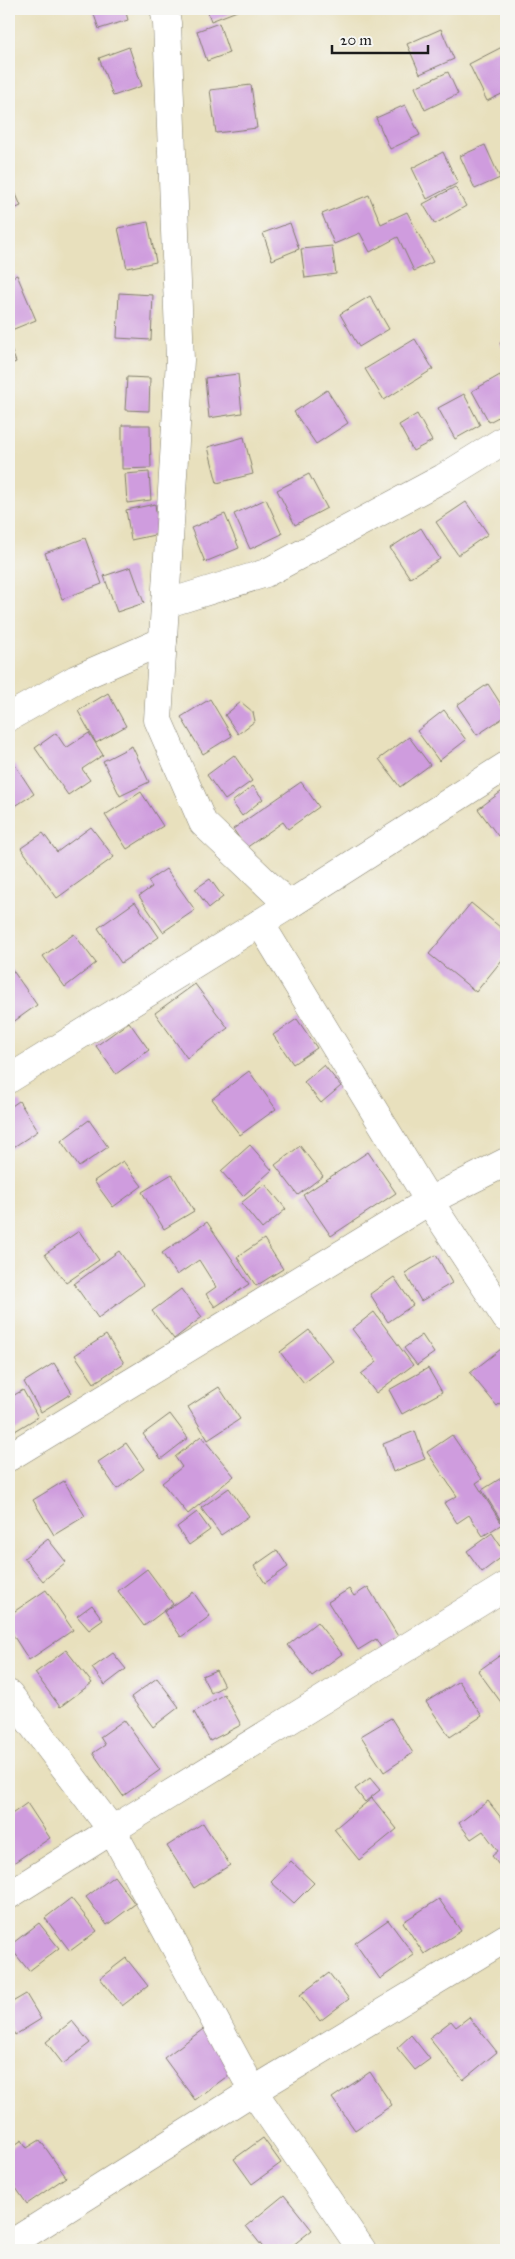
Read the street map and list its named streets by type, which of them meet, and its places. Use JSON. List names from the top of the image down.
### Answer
{
  "scale_bar": "20 m"
}
